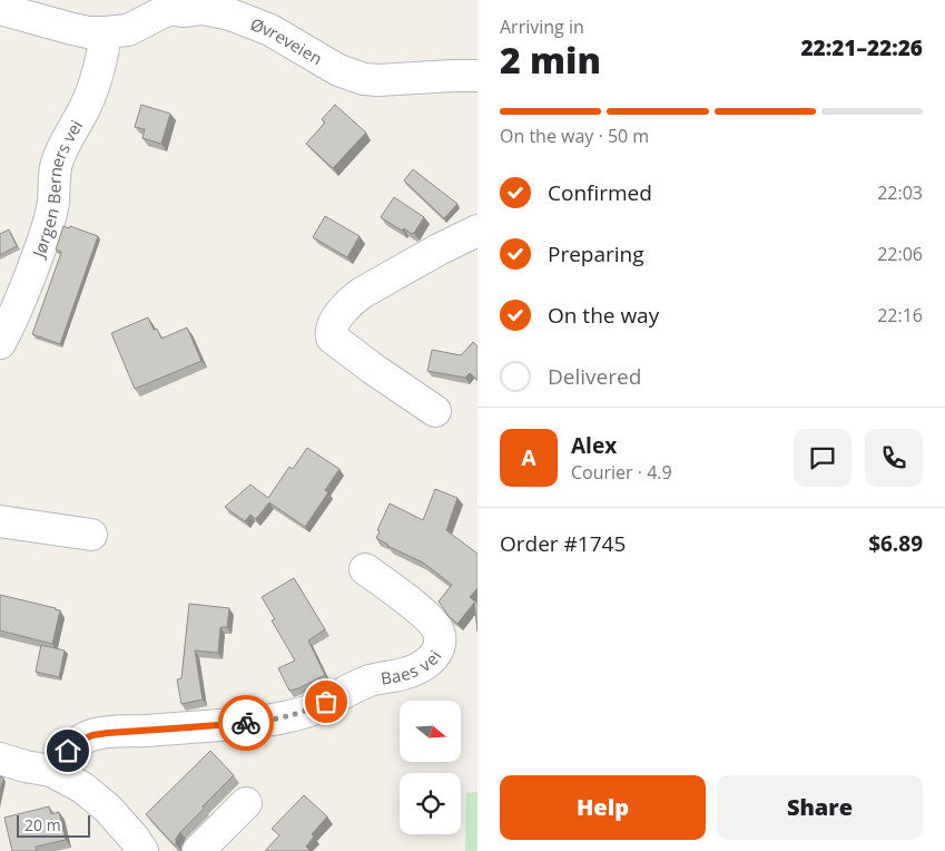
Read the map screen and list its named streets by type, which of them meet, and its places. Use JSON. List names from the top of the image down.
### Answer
{
  "streets": {
    "street": ["Øvreveien", "Jørgen Berners vei", "Baes vei"]
  },
  "crossings": [
    ["Øvreveien", "Jørgen Berners vei"]
  ],
  "scale_bar": "20 m",
  "north": "right",
  "page": {
    "heading": ["2 min", "Arriving in", "22:21–22:26"],
    "panel": [
      "Alex",
      "Courier · 4.9",
      "Order #1745",
      "$6.89"
    ],
    "bar": "On the way · 50 m",
    "list": [
      ["Confirmed", "22:03"],
      ["Preparing", "22:06"],
      ["On the way", "22:16"],
      "Delivered"
    ],
    "round": "A",
    "buttons": ["Help", "Share"],
    "scale": "20 m"
  }
}
